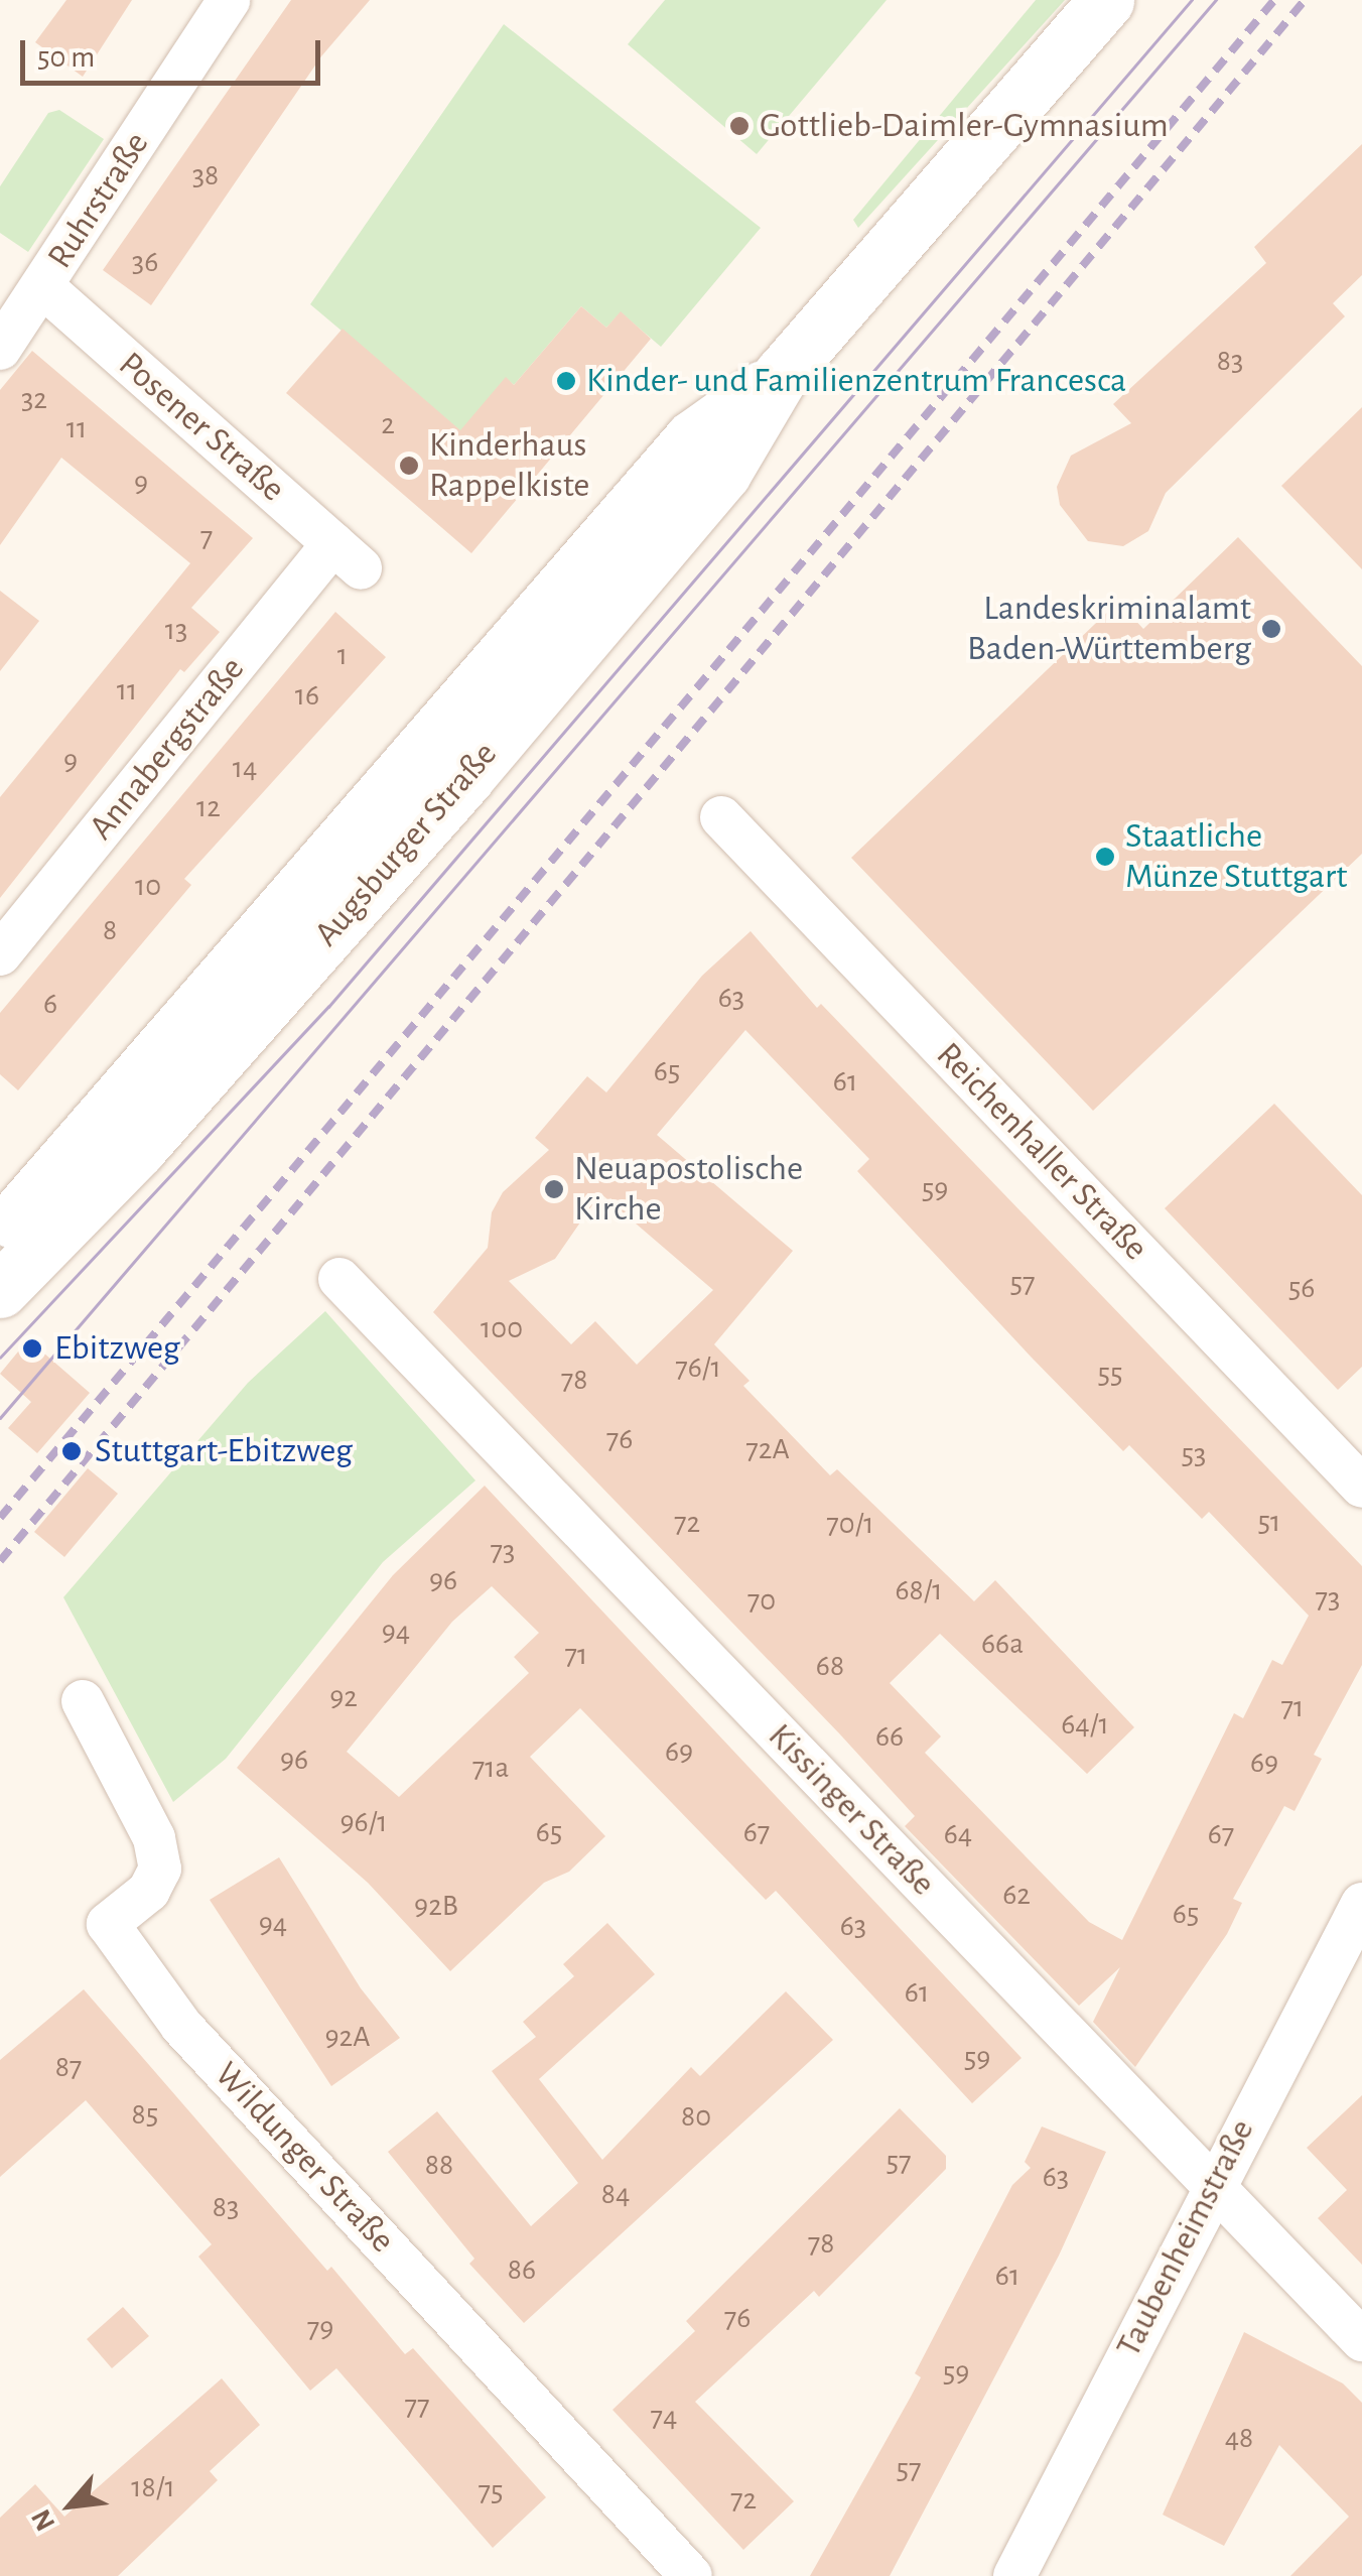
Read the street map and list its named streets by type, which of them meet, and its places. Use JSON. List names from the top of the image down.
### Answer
{
  "streets": {
    "main road": ["Augsburger Straße"],
    "street": [
      "Ruhrstraße",
      "Posener Straße",
      "Annabergstraße",
      "Reichenhaller Straße",
      "Kissinger Straße",
      "Wildunger Straße",
      "Taubenheimstraße"
    ]
  },
  "crossings": [
    ["Ruhrstraße", "Posener Straße"],
    ["Posener Straße", "Annabergstraße"],
    ["Kissinger Straße", "Taubenheimstraße"]
  ],
  "places": [
    "Gottlieb-Daimler-Gymnasium",
    "Kinder- und Familienzentrum Francesca",
    "Kinderhaus Rappelkiste",
    "Landeskriminalamt Baden-Württemberg",
    "Staatliche Münze Stuttgart",
    "Neuapostolische Kirche",
    "Ebitzweg",
    "Stuttgart-Ebitzweg"
  ],
  "house_numbers": [
    "38",
    "36",
    "83",
    "32",
    "2",
    "11",
    "9",
    "7",
    "13",
    "1",
    "11",
    "16",
    "9",
    "14",
    "12",
    "10",
    "8",
    "63",
    "6",
    "65",
    "61",
    "59",
    "57",
    "56",
    "100",
    "76/1",
    "55",
    "78",
    "76",
    "72A",
    "53",
    "51",
    "72",
    "70/1",
    "73",
    "96",
    "68/1",
    "73",
    "70",
    "94",
    "66a",
    "71",
    "68",
    "92",
    "71",
    "64/1",
    "66",
    "69",
    "96",
    "69",
    "71a",
    "96/1",
    "65",
    "67",
    "64",
    "67",
    "62",
    "92B",
    "65",
    "94",
    "63",
    "61",
    "92A",
    "59",
    "87",
    "85",
    "80",
    "57",
    "88",
    "63",
    "84",
    "83",
    "78",
    "86",
    "61",
    "76",
    "79",
    "59",
    "77",
    "74",
    "48",
    "57",
    "18/1",
    "75",
    "72"
  ],
  "scale_bar": "50 m",
  "north": "bottom left"
}
